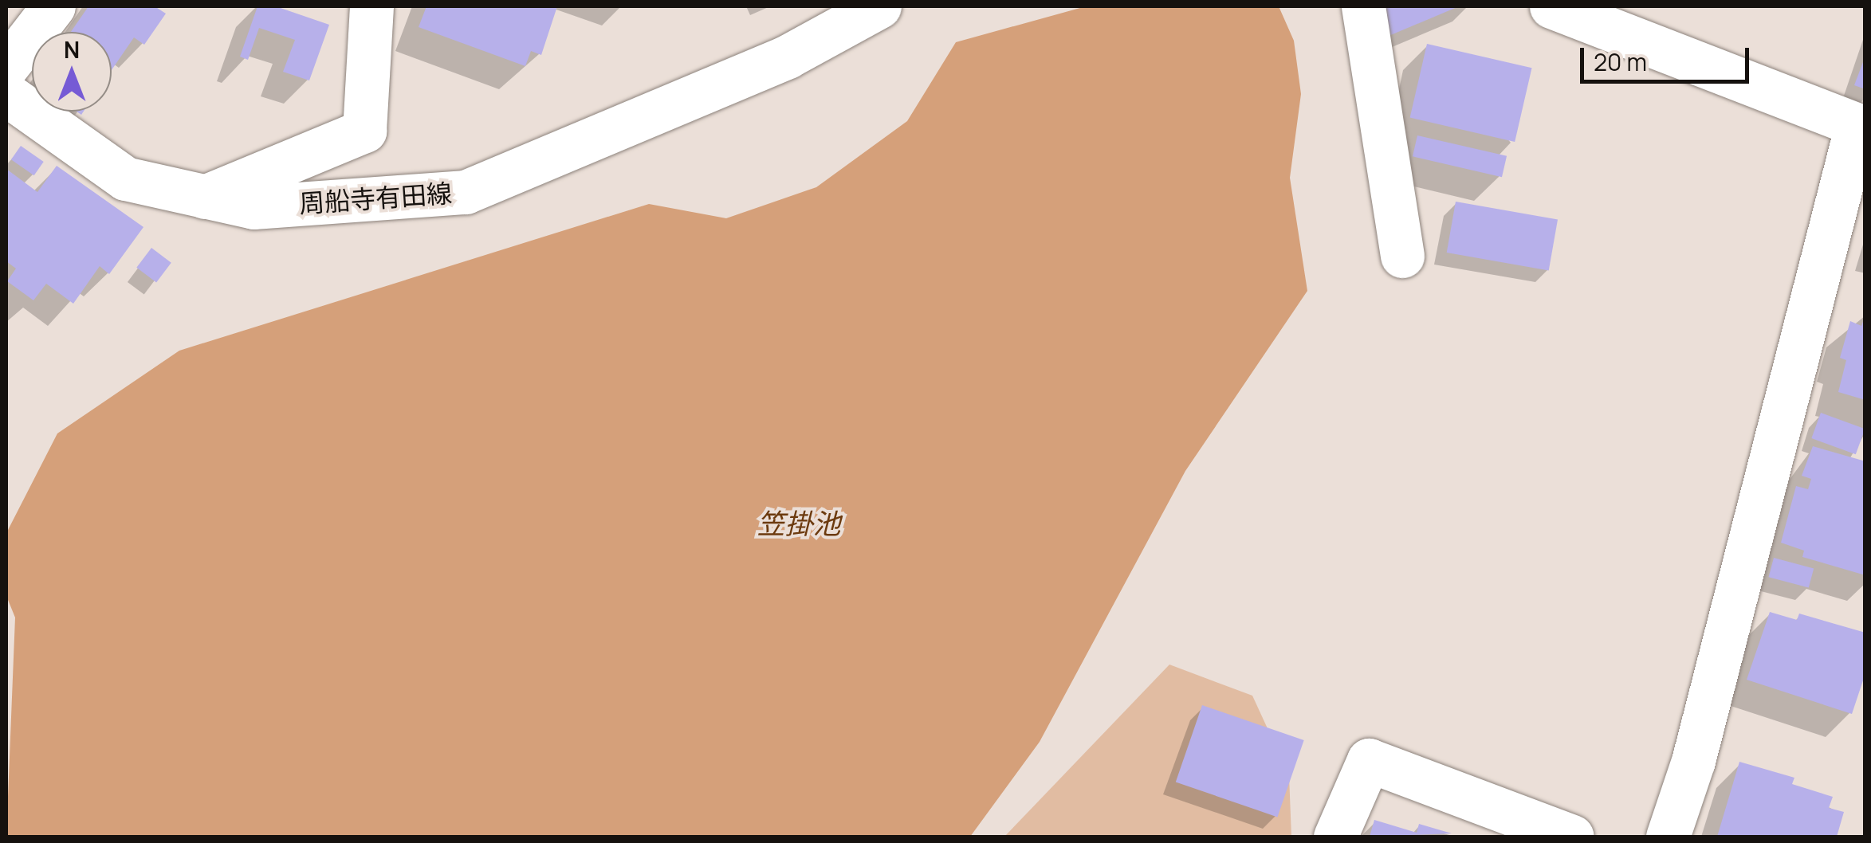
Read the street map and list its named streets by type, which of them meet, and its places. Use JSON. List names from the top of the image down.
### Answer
{
  "streets": {
    "street": ["周船寺有田線"]
  },
  "water": ["笠掛池"],
  "scale_bar": "20 m",
  "north": "top"
}
